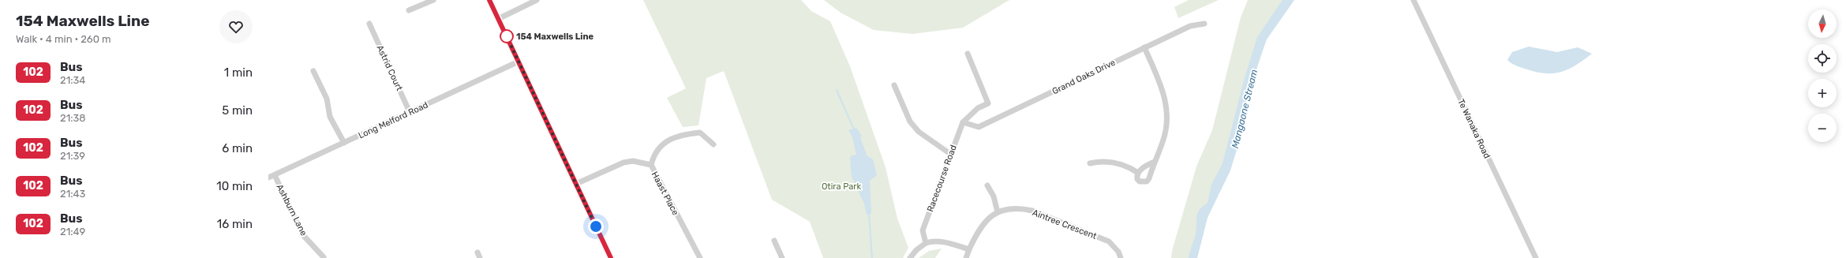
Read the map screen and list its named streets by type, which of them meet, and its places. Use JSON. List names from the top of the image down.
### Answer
{
  "streets": {
    "street": [
      "Astrid Court",
      "Grand Oaks Drive",
      "Long Melford Road",
      "Te Wanaka Road",
      "Racecourse Road",
      "Haast Place",
      "Ashburn Lane",
      "Aintree Crescent"
    ]
  },
  "crossings": [
    ["Astrid Court", "Long Melford Road"],
    ["Grand Oaks Drive", "Racecourse Road"],
    ["Long Melford Road", "Ashburn Lane"]
  ],
  "water": ["Mangaone Stream"],
  "parks": ["Otira Park"],
  "places": ["154 Maxwells Line"],
  "lines": ["bus line 102"],
  "north": "bottom",
  "page": {
    "heading": ["154 Maxwells Line", "Walk · 4 min · 260 m"],
    "map_buttons": ["+", "−"],
    "list": [
      {
        "mark": "102",
        "name": "Bus",
        "note": "21:34",
        "value": "1 min"
      },
      {
        "mark": "102",
        "name": "Bus",
        "note": "21:38",
        "value": "5 min"
      },
      {
        "mark": "102",
        "name": "Bus",
        "note": "21:39",
        "value": "6 min"
      },
      {
        "mark": "102",
        "name": "Bus",
        "note": "21:43",
        "value": "10 min"
      },
      {
        "mark": "102",
        "name": "Bus",
        "note": "21:49",
        "value": "16 min"
      }
    ]
  }
}
